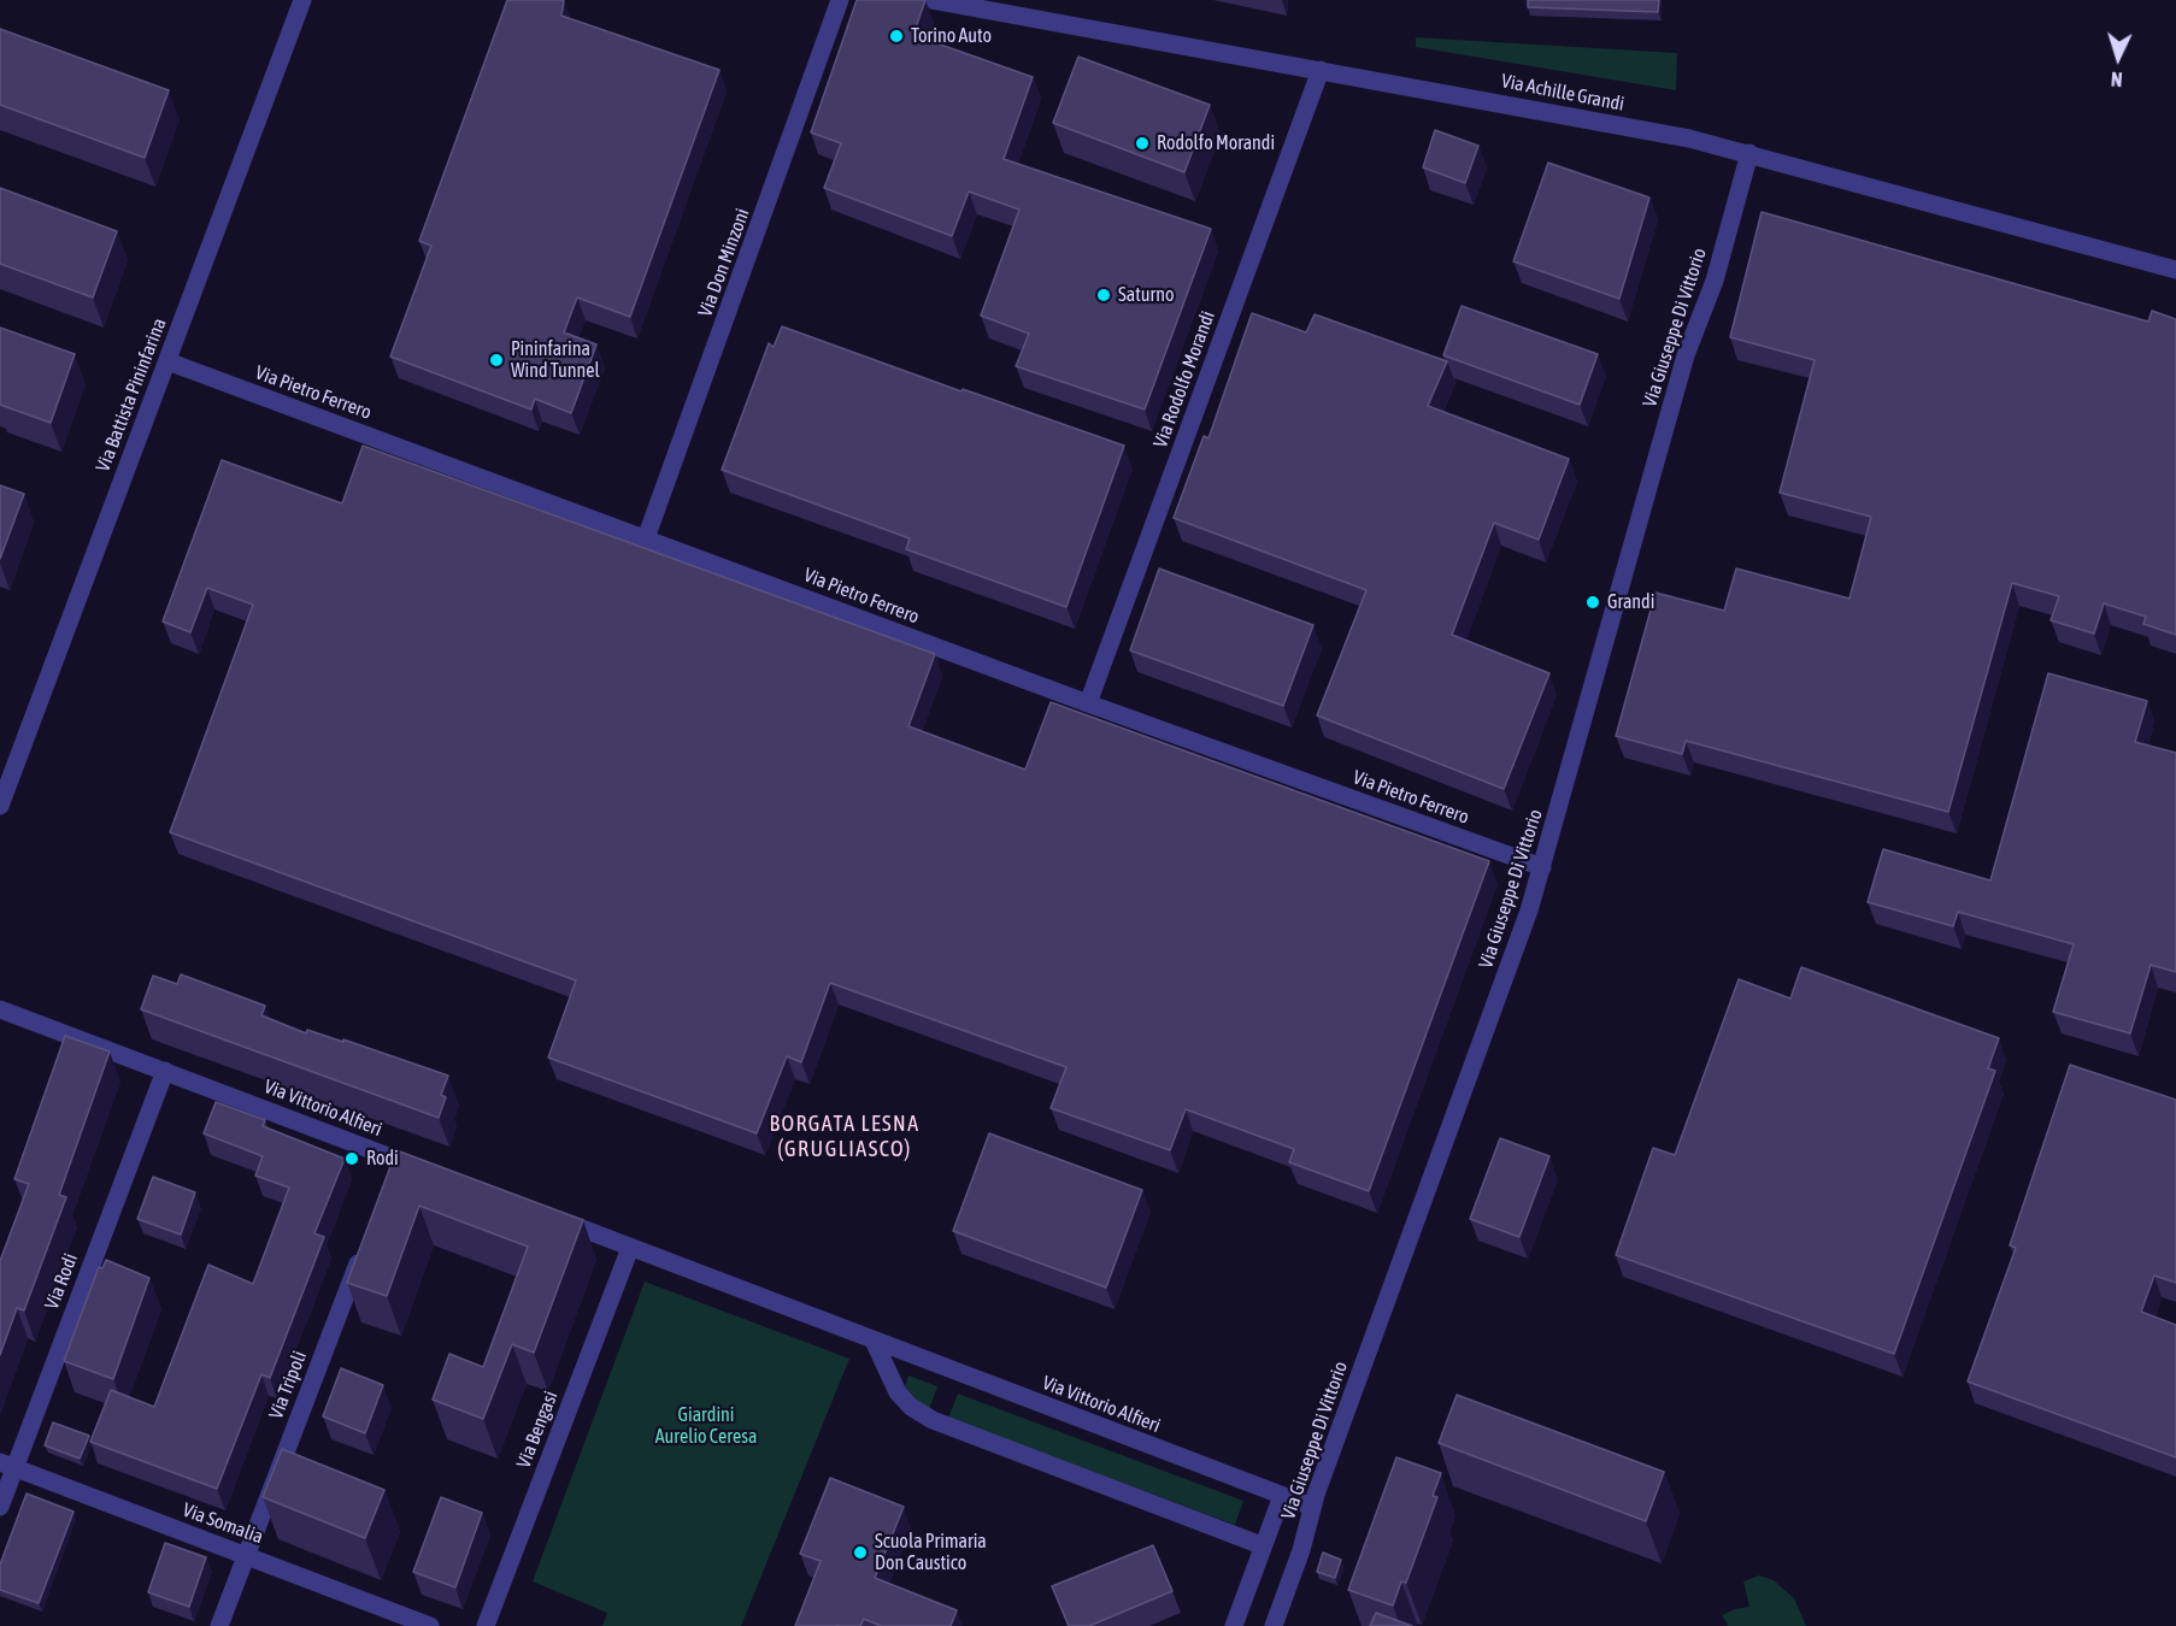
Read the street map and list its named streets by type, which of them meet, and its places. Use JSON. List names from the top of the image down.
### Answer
{
  "streets": {
    "street": [
      "Via Achille Grandi",
      "Via Don Minzoni",
      "Via Giuseppe Di Vittorio",
      "Via Rodolfo Morandi",
      "Via Pietro Ferrero",
      "Via Battista Pininfarina",
      "Via Vittorio Alfieri",
      "Via Rodi",
      "Via Tripoli",
      "Via Bengasi",
      "Via Somalia"
    ]
  },
  "crossings": [
    ["Via Achille Grandi", "Via Giuseppe Di Vittorio"],
    ["Via Achille Grandi", "Via Rodolfo Morandi"],
    ["Via Don Minzoni", "Via Pietro Ferrero"],
    ["Via Giuseppe Di Vittorio", "Via Pietro Ferrero"],
    ["Via Giuseppe Di Vittorio", "Via Vittorio Alfieri"],
    ["Via Rodolfo Morandi", "Via Pietro Ferrero"],
    ["Via Pietro Ferrero", "Via Battista Pininfarina"],
    ["Via Vittorio Alfieri", "Via Rodi"],
    ["Via Vittorio Alfieri", "Via Bengasi"],
    ["Via Rodi", "Via Somalia"],
    ["Via Tripoli", "Via Somalia"]
  ],
  "districts": ["BORGATA LESNA (GRUGLIASCO)"],
  "parks": ["Giardini Aurelio Ceresa"],
  "places": [
    "Torino Auto",
    "Rodolfo Morandi",
    "Saturno",
    "Pininfarina Wind Tunnel",
    "Grandi",
    "Rodi",
    "Scuola Primaria Don Caustico"
  ],
  "north": "bottom"
}
